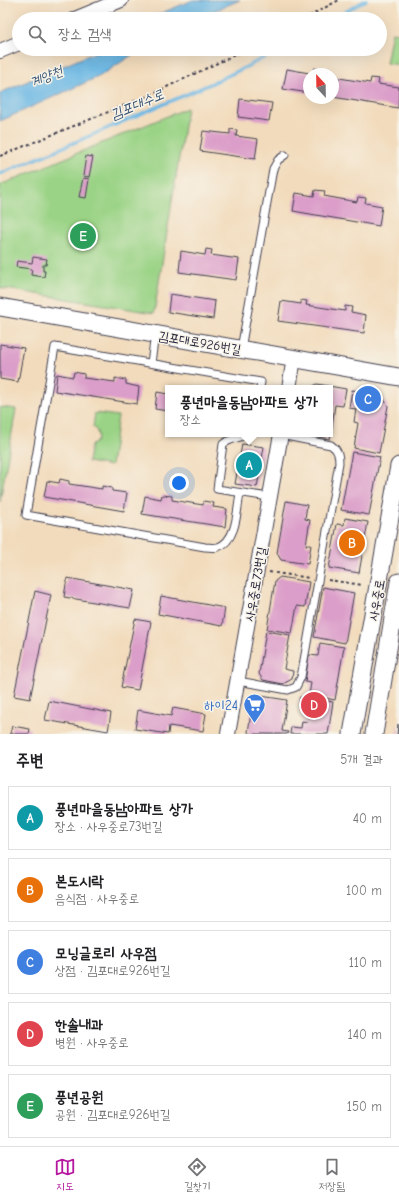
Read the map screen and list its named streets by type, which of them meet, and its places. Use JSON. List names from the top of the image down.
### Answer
{
  "streets": {
    "street": ["김포대로926번길", "사우중로73번길", "사우중로"]
  },
  "water": ["계양천", "김포대수로"],
  "places": {
    "supermarket": ["하이24"]
  },
  "north": "top",
  "page": {
    "search": "장소 검색",
    "pins": [
      "E",
      "C",
      "A",
      "B",
      "D"
    ],
    "popup": ["풍년마을동남아파트 상가", "장소"],
    "heading": ["주변", "5개 결과"],
    "list": [
      {
        "mark": "A",
        "name": "풍년마을동남아파트 상가",
        "note": "장소 · 사우중로73번길",
        "value": "40 m"
      },
      {
        "mark": "B",
        "name": "본도시락",
        "note": "음식점 · 사우중로",
        "value": "100 m"
      },
      {
        "mark": "C",
        "name": "모닝글로리 사우점",
        "note": "상점 · 김포대로926번길",
        "value": "110 m"
      },
      {
        "mark": "D",
        "name": "한솔내과",
        "note": "병원 · 사우중로",
        "value": "140 m"
      },
      {
        "mark": "E",
        "name": "풍년공원",
        "note": "공원 · 김포대로926번길",
        "value": "150 m"
      }
    ],
    "nav": ["지도", "길찾기", "저장됨"]
  }
}
